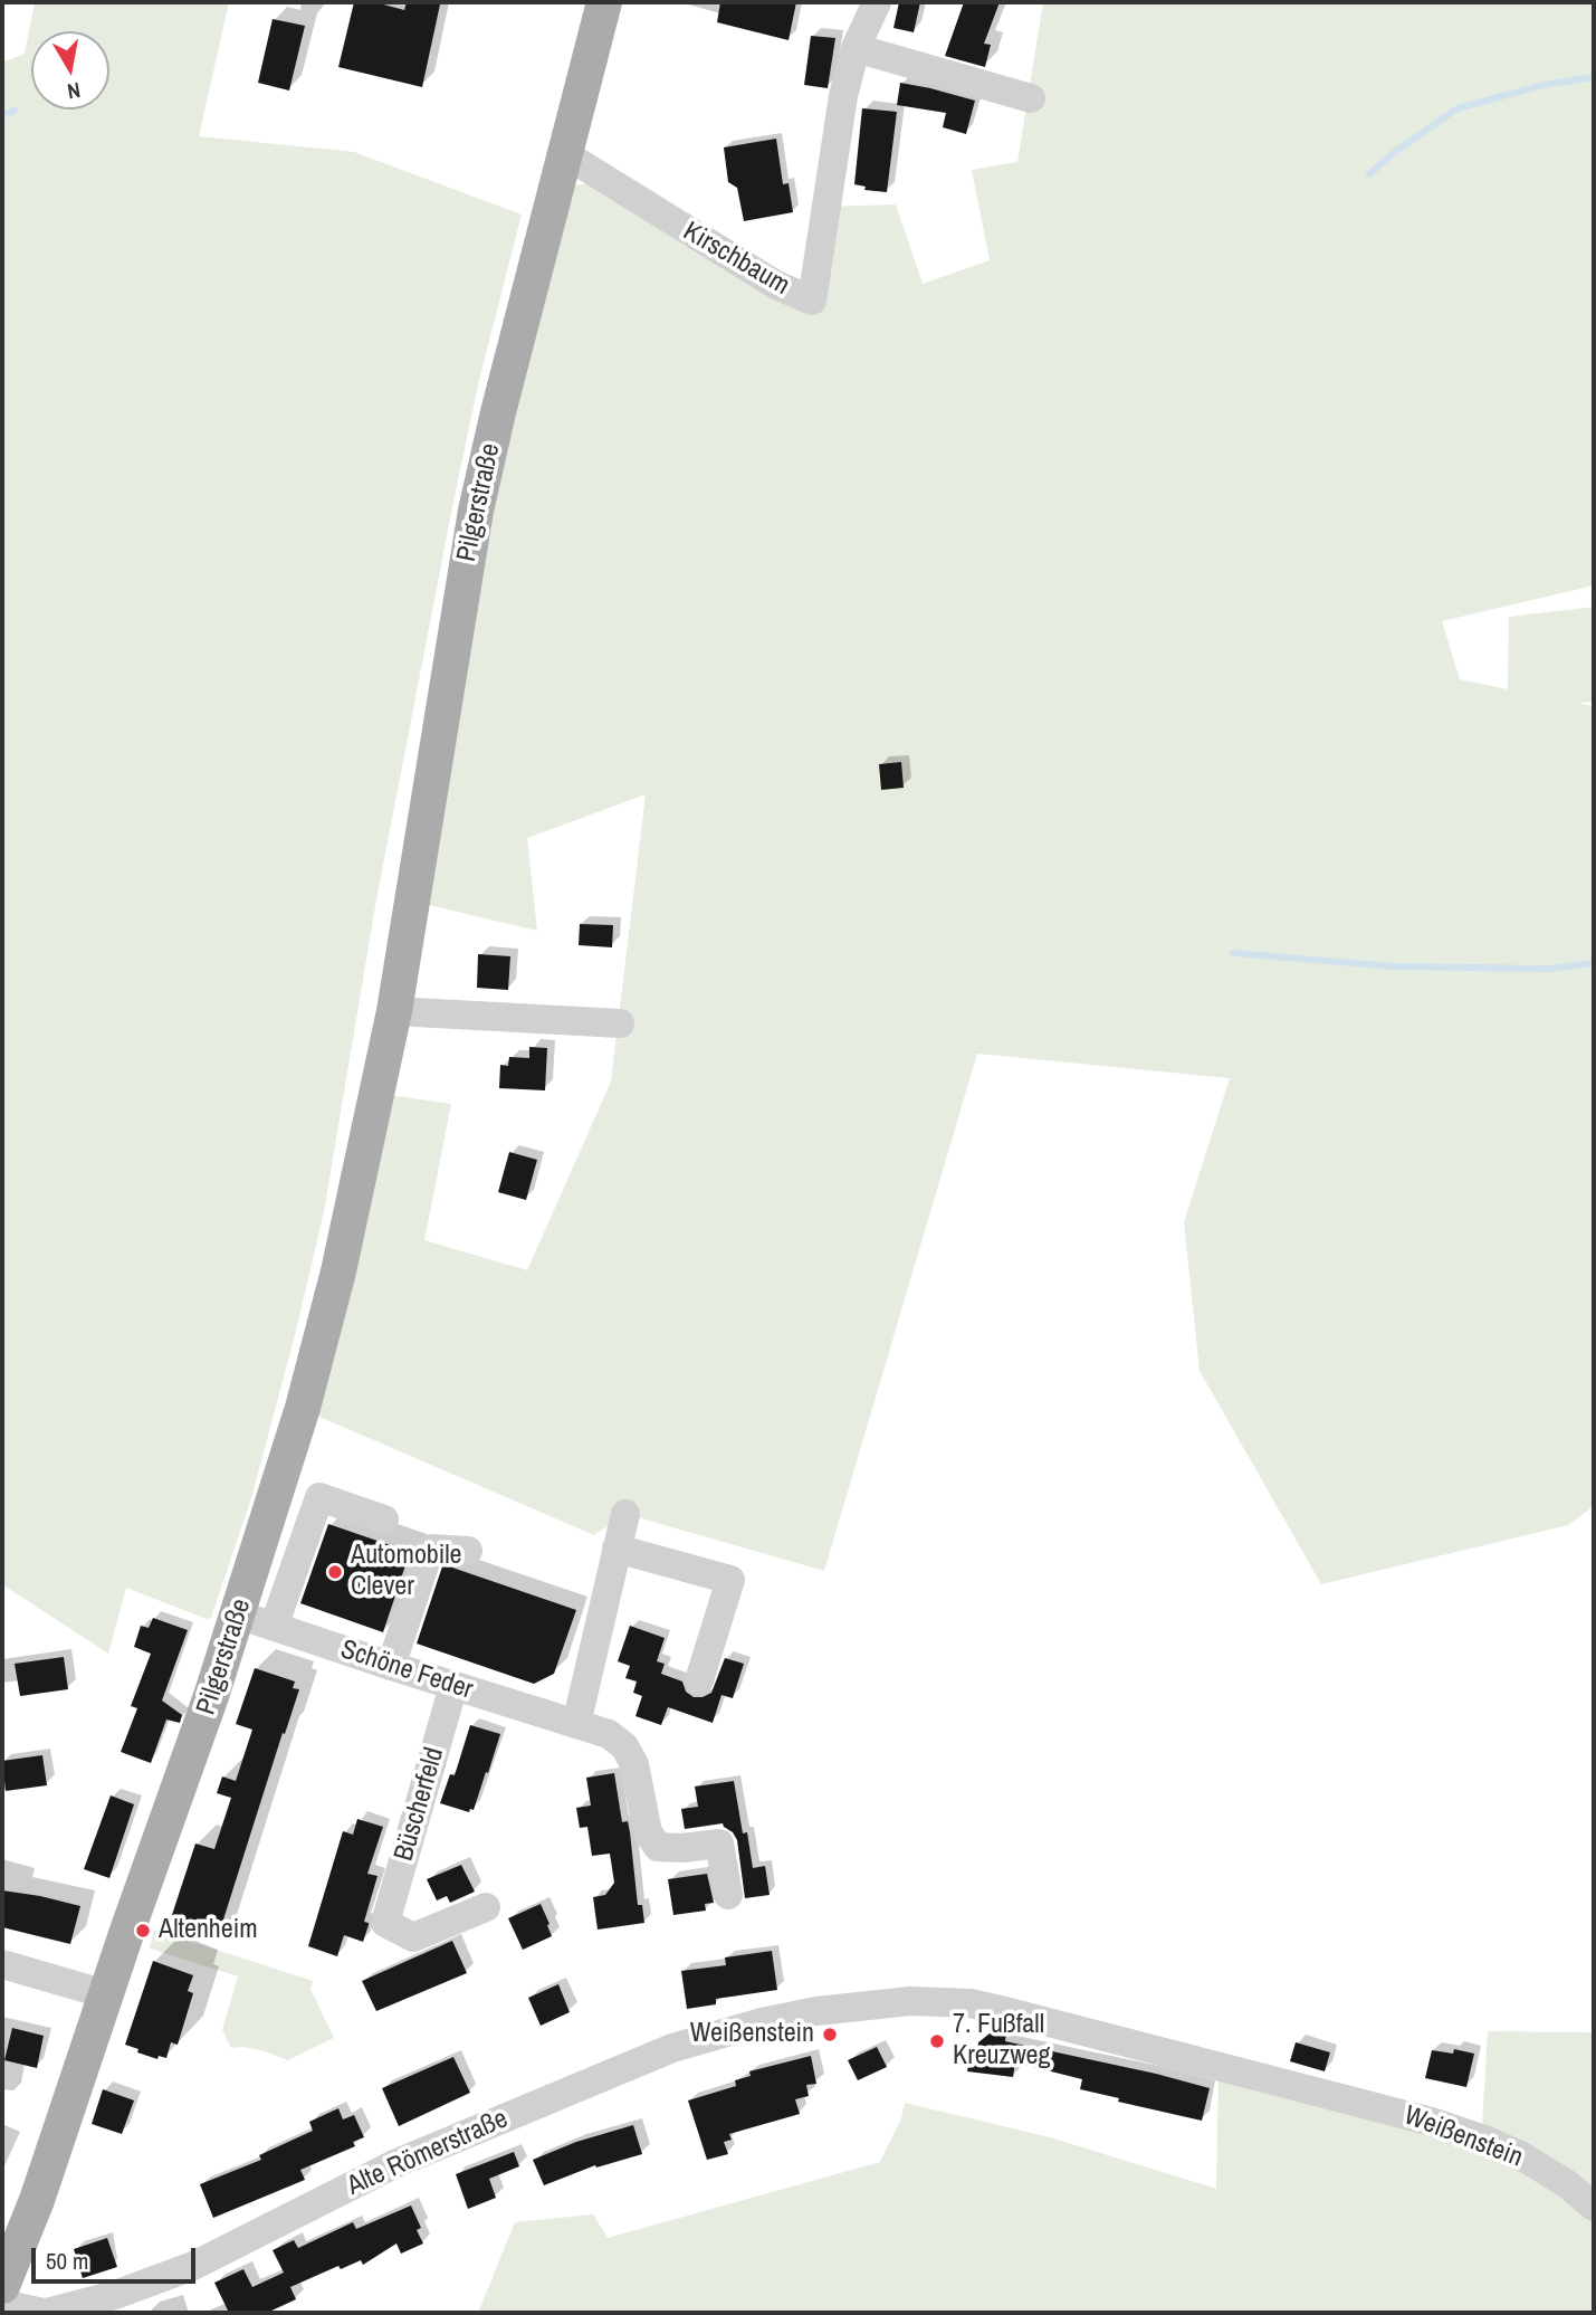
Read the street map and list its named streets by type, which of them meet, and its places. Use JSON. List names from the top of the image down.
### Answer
{
  "streets": {
    "main road": ["Pilgerstraße"],
    "street": [
      "Kirschbaum",
      "Schöne Feder",
      "Büscherfeld",
      "Weißenstein",
      "Alte Römerstraße"
    ]
  },
  "crossings": [
    ["Kirschbaum", "Pilgerstraße"],
    ["Pilgerstraße", "Schöne Feder"],
    ["Schöne Feder", "Büscherfeld"],
    ["Weißenstein", "Alte Römerstraße"]
  ],
  "places": [
    "Automobile Clever",
    "Altenheim",
    "Weißenstein",
    "7. Fußfall Kreuzweg"
  ],
  "scale_bar": "50 m",
  "north": "bottom"
}
